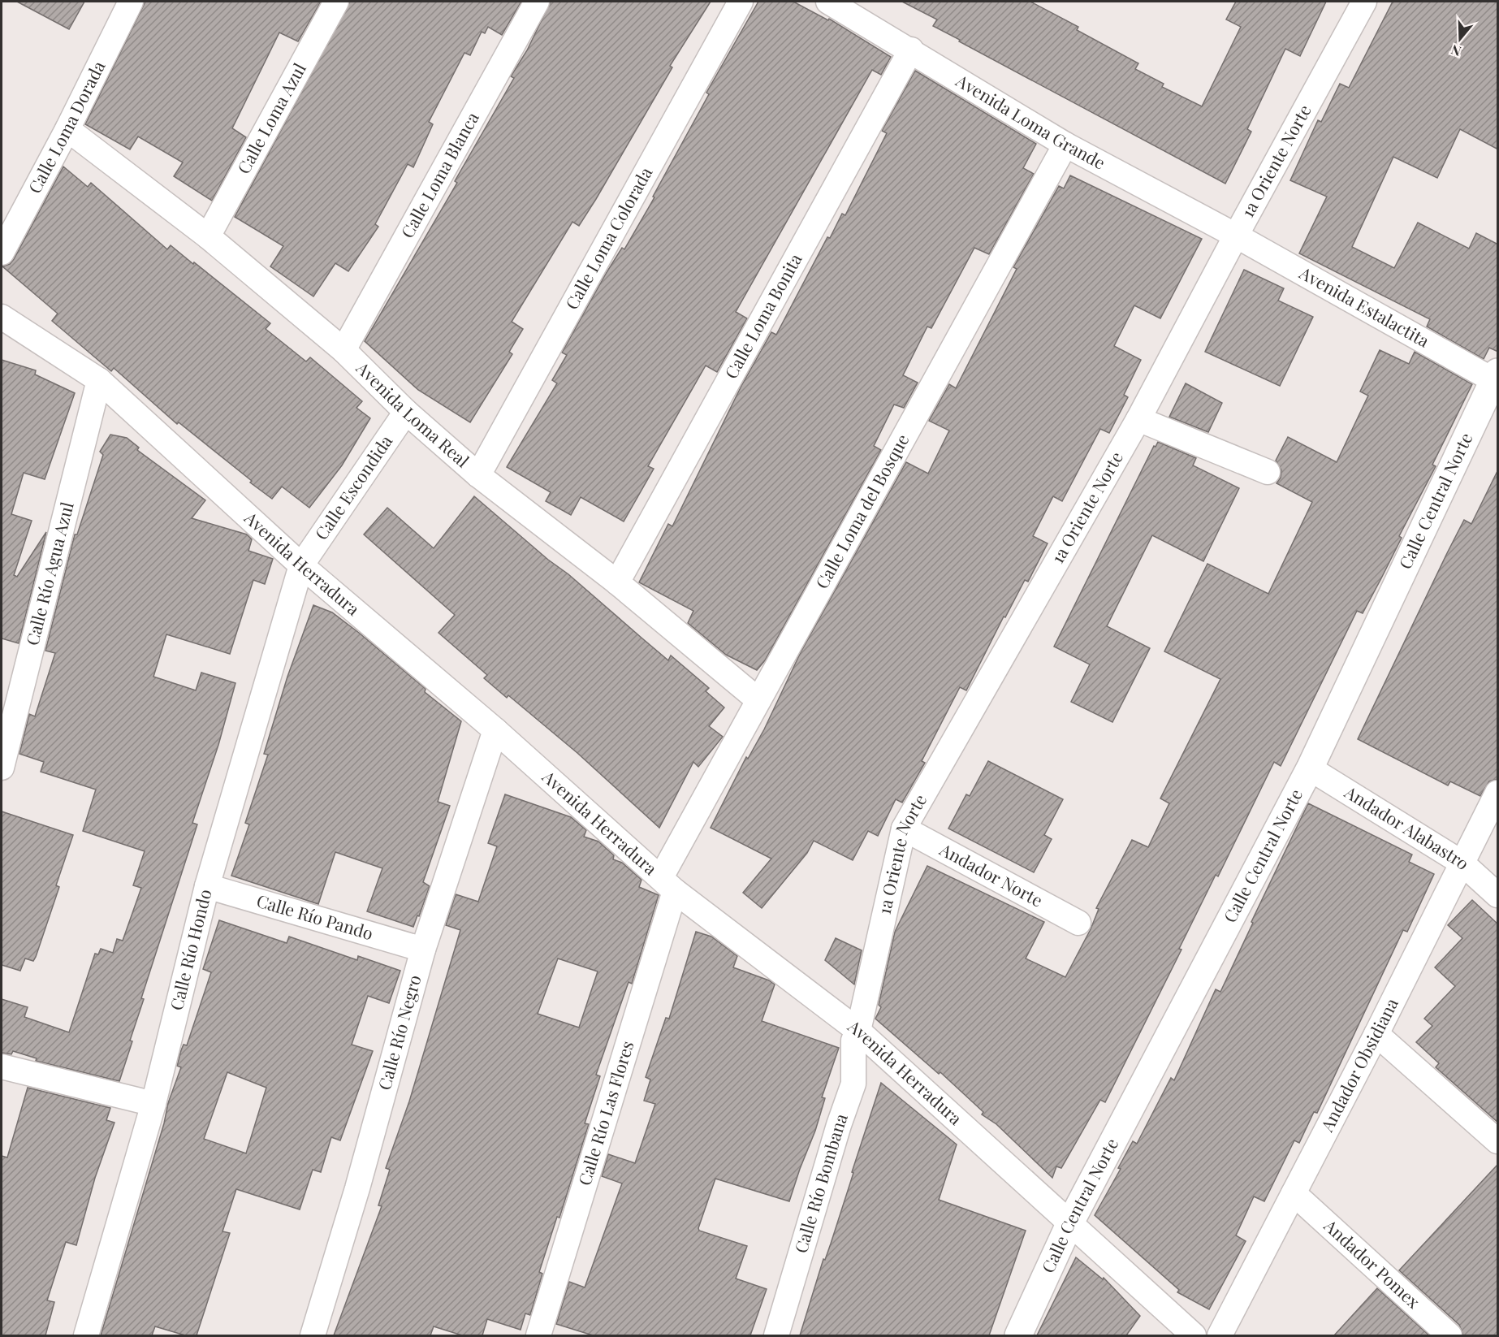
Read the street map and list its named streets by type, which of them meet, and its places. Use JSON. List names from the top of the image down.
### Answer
{
  "streets": {
    "street": [
      "Calle Loma Azul",
      "Avenida Loma Grande",
      "Calle Loma Dorada",
      "1a Oriente Norte",
      "Calle Loma Blanca",
      "Calle Loma Colorada",
      "Avenida Estalactita",
      "Calle Loma Bonita",
      "Avenida Loma Real",
      "Calle Escondida",
      "Calle Central Norte",
      "Calle Loma del Bosque",
      "Avenida Herradura",
      "Calle Río Agua Azul",
      "Andador Alabastro",
      "Andador Norte",
      "Calle Río Pando",
      "Calle Río Hondo",
      "Calle Río Negro",
      "Andador Obsidiana",
      "Calle Río Las Flores",
      "Calle Río Bombana",
      "Andador Pomex"
    ]
  },
  "crossings": [
    ["Calle Loma Azul", "Avenida Loma Real"],
    ["Avenida Loma Grande", "1a Oriente Norte"],
    ["Avenida Loma Grande", "Avenida Estalactita"],
    ["Avenida Loma Grande", "Calle Loma Bonita"],
    ["Avenida Loma Grande", "Calle Loma del Bosque"],
    ["Calle Loma Dorada", "Avenida Loma Real"],
    ["1a Oriente Norte", "Avenida Estalactita"],
    ["1a Oriente Norte", "Avenida Herradura"],
    ["1a Oriente Norte", "Andador Norte"],
    ["1a Oriente Norte", "Calle Río Bombana"],
    ["Calle Loma Blanca", "Avenida Loma Real"],
    ["Calle Loma Colorada", "Avenida Loma Real"],
    ["Avenida Estalactita", "Calle Central Norte"],
    ["Calle Loma Bonita", "Avenida Loma Real"],
    ["Avenida Loma Real", "Calle Escondida"],
    ["Avenida Loma Real", "Calle Loma del Bosque"],
    ["Calle Escondida", "Avenida Herradura"],
    ["Calle Escondida", "Calle Río Hondo"],
    ["Calle Central Norte", "Avenida Herradura"],
    ["Calle Central Norte", "Andador Alabastro"],
    ["Calle Loma del Bosque", "Avenida Herradura"],
    ["Calle Loma del Bosque", "Calle Río Las Flores"],
    ["Avenida Herradura", "Calle Río Agua Azul"],
    ["Avenida Herradura", "Calle Río Hondo"],
    ["Avenida Herradura", "Calle Río Negro"],
    ["Avenida Herradura", "Calle Río Las Flores"],
    ["Avenida Herradura", "Calle Río Bombana"],
    ["Andador Alabastro", "Andador Obsidiana"],
    ["Calle Río Pando", "Calle Río Hondo"],
    ["Calle Río Pando", "Calle Río Negro"],
    ["Andador Obsidiana", "Andador Pomex"]
  ],
  "north": "bottom"
}
